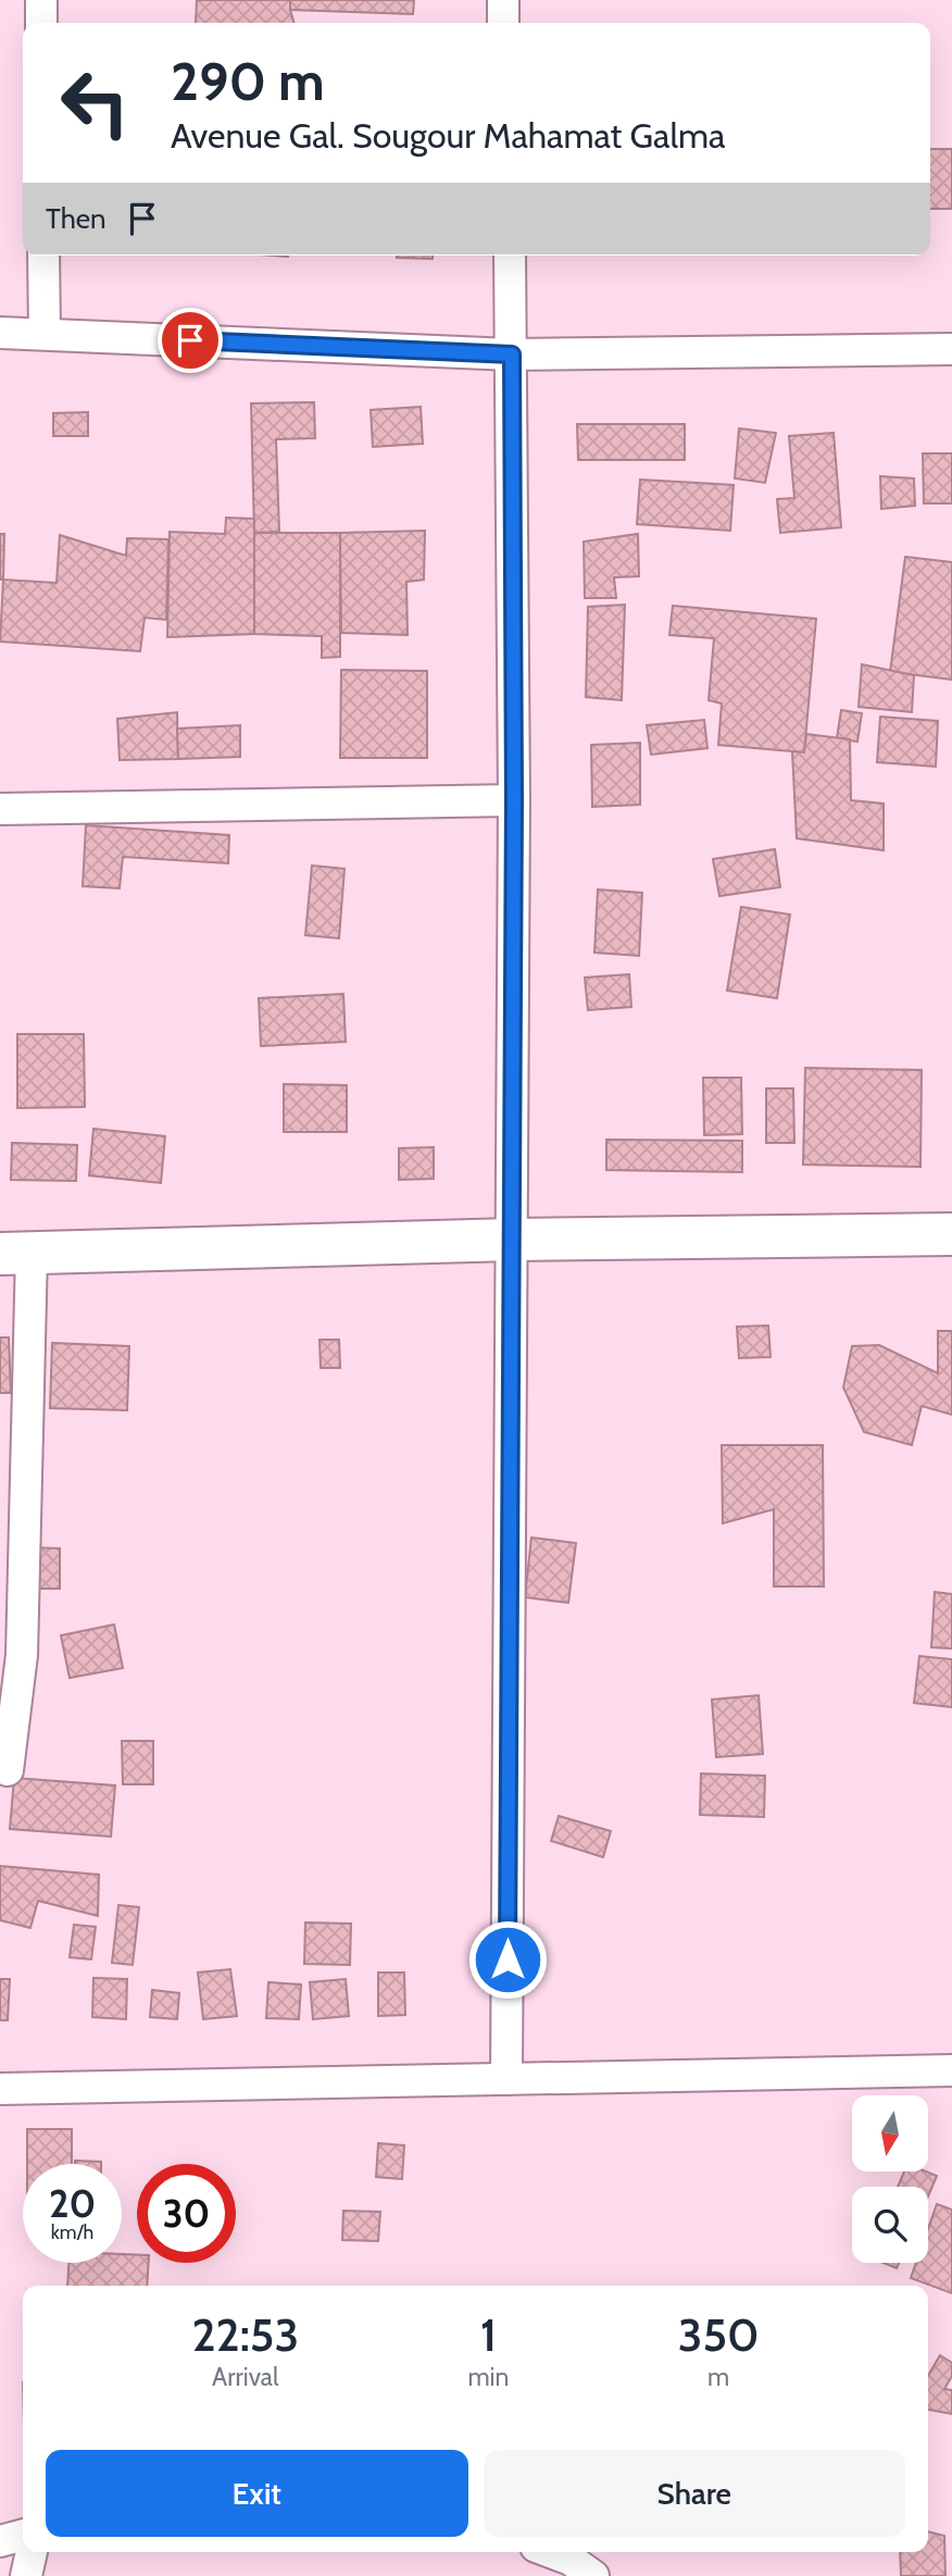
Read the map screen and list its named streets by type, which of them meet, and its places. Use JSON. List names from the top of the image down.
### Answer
{
  "north": "bottom",
  "page": {
    "turn": ["290 m", "Avenue Gal. Sougour Mahamat Galma"],
    "then": "Then",
    "speed": "20 km/h",
    "limit": "30",
    "eta": [
      "22:53",
      "Arrival",
      "1",
      "min",
      "350",
      "m"
    ],
    "buttons": ["Exit", "Share"]
  }
}
